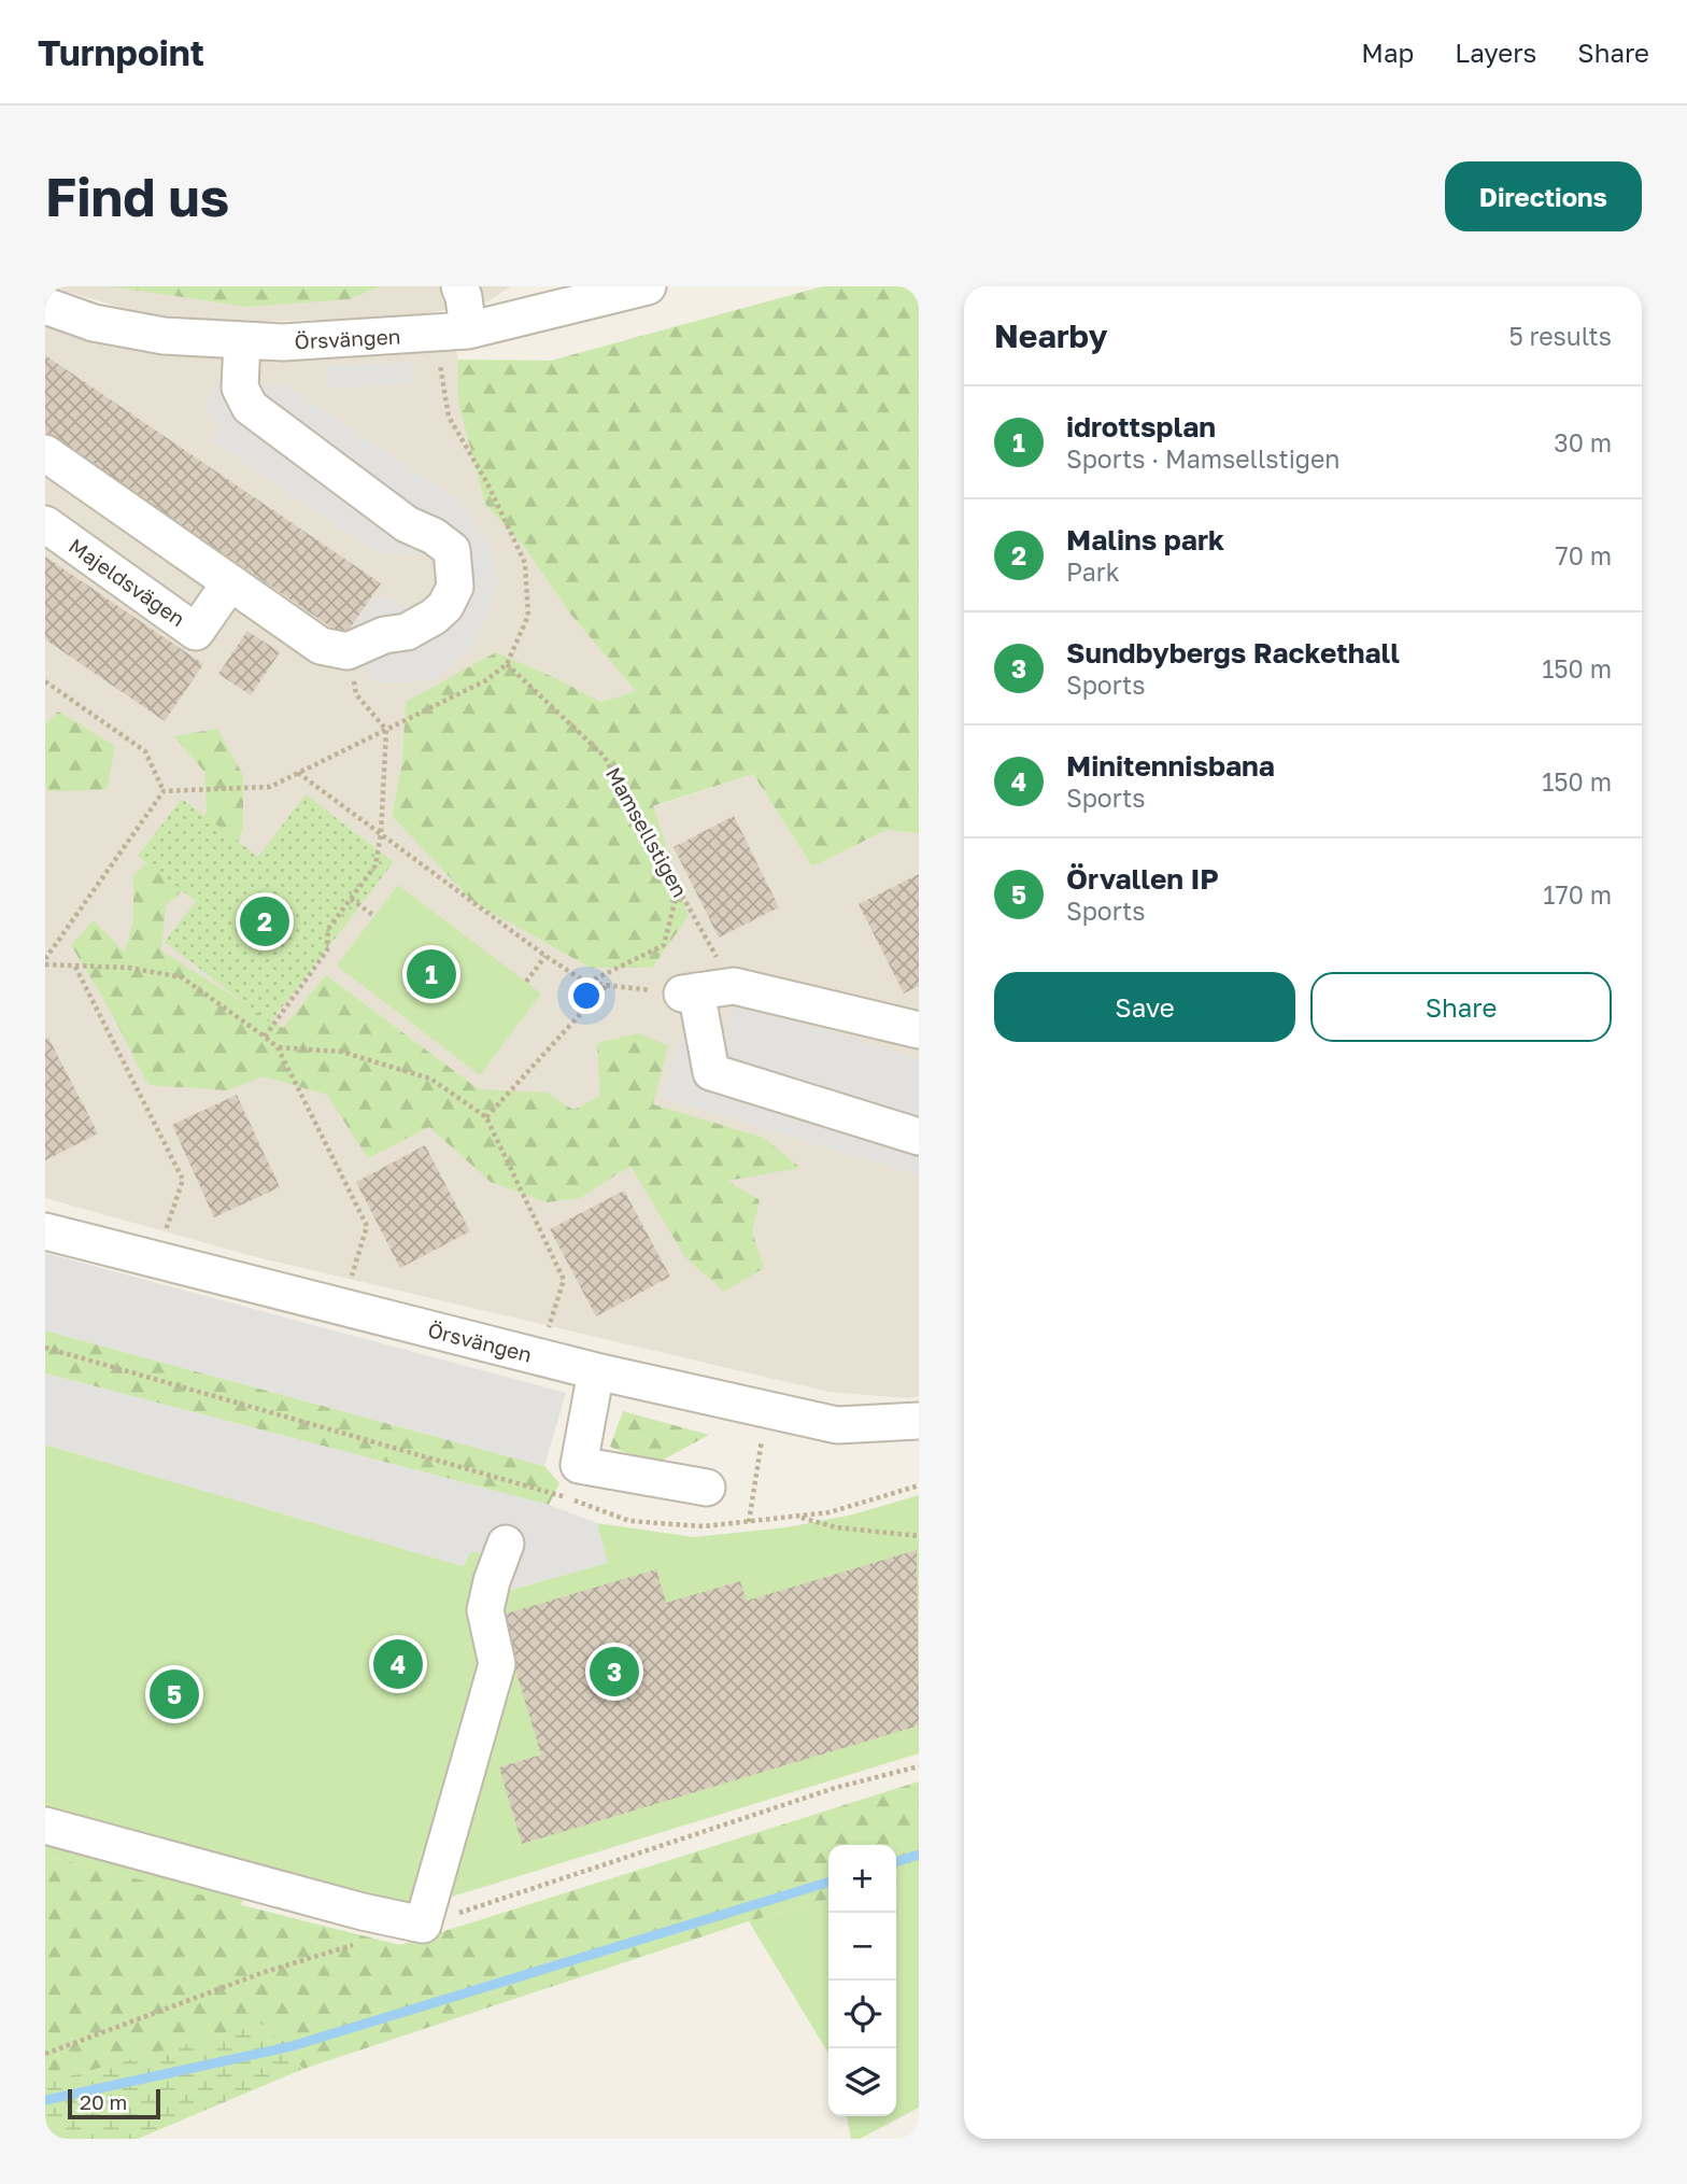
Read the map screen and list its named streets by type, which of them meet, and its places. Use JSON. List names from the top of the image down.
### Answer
{
  "streets": {
    "street": ["Örsvängen", "Majeldsvägen"],
    "path": ["Mamsellstigen"]
  },
  "scale_bar": "20 m",
  "page": {
    "header": "Turnpoint",
    "nav": ["Map", "Layers", "Share"],
    "buttons": [
      "Directions",
      ["Save", "Share"]
    ],
    "title": "Find us",
    "heading": ["Nearby", "5 results"],
    "list": [
      {
        "mark": "1",
        "name": "idrottsplan",
        "note": "Sports · Mamsellstigen",
        "value": "30 m"
      },
      {
        "mark": "2",
        "name": "Malins park",
        "note": "Park",
        "value": "70 m"
      },
      {
        "mark": "3",
        "name": "Sundbybergs Rackethall",
        "note": "Sports",
        "value": "150 m"
      },
      {
        "mark": "4",
        "name": "Minitennisbana",
        "note": "Sports",
        "value": "150 m"
      },
      {
        "mark": "5",
        "name": "Örvallen IP",
        "note": "Sports",
        "value": "170 m"
      }
    ],
    "pins": [
      "2",
      "1",
      "4",
      "3",
      "5"
    ],
    "map_buttons": ["+", "−"],
    "scale": "20 m"
  }
}
